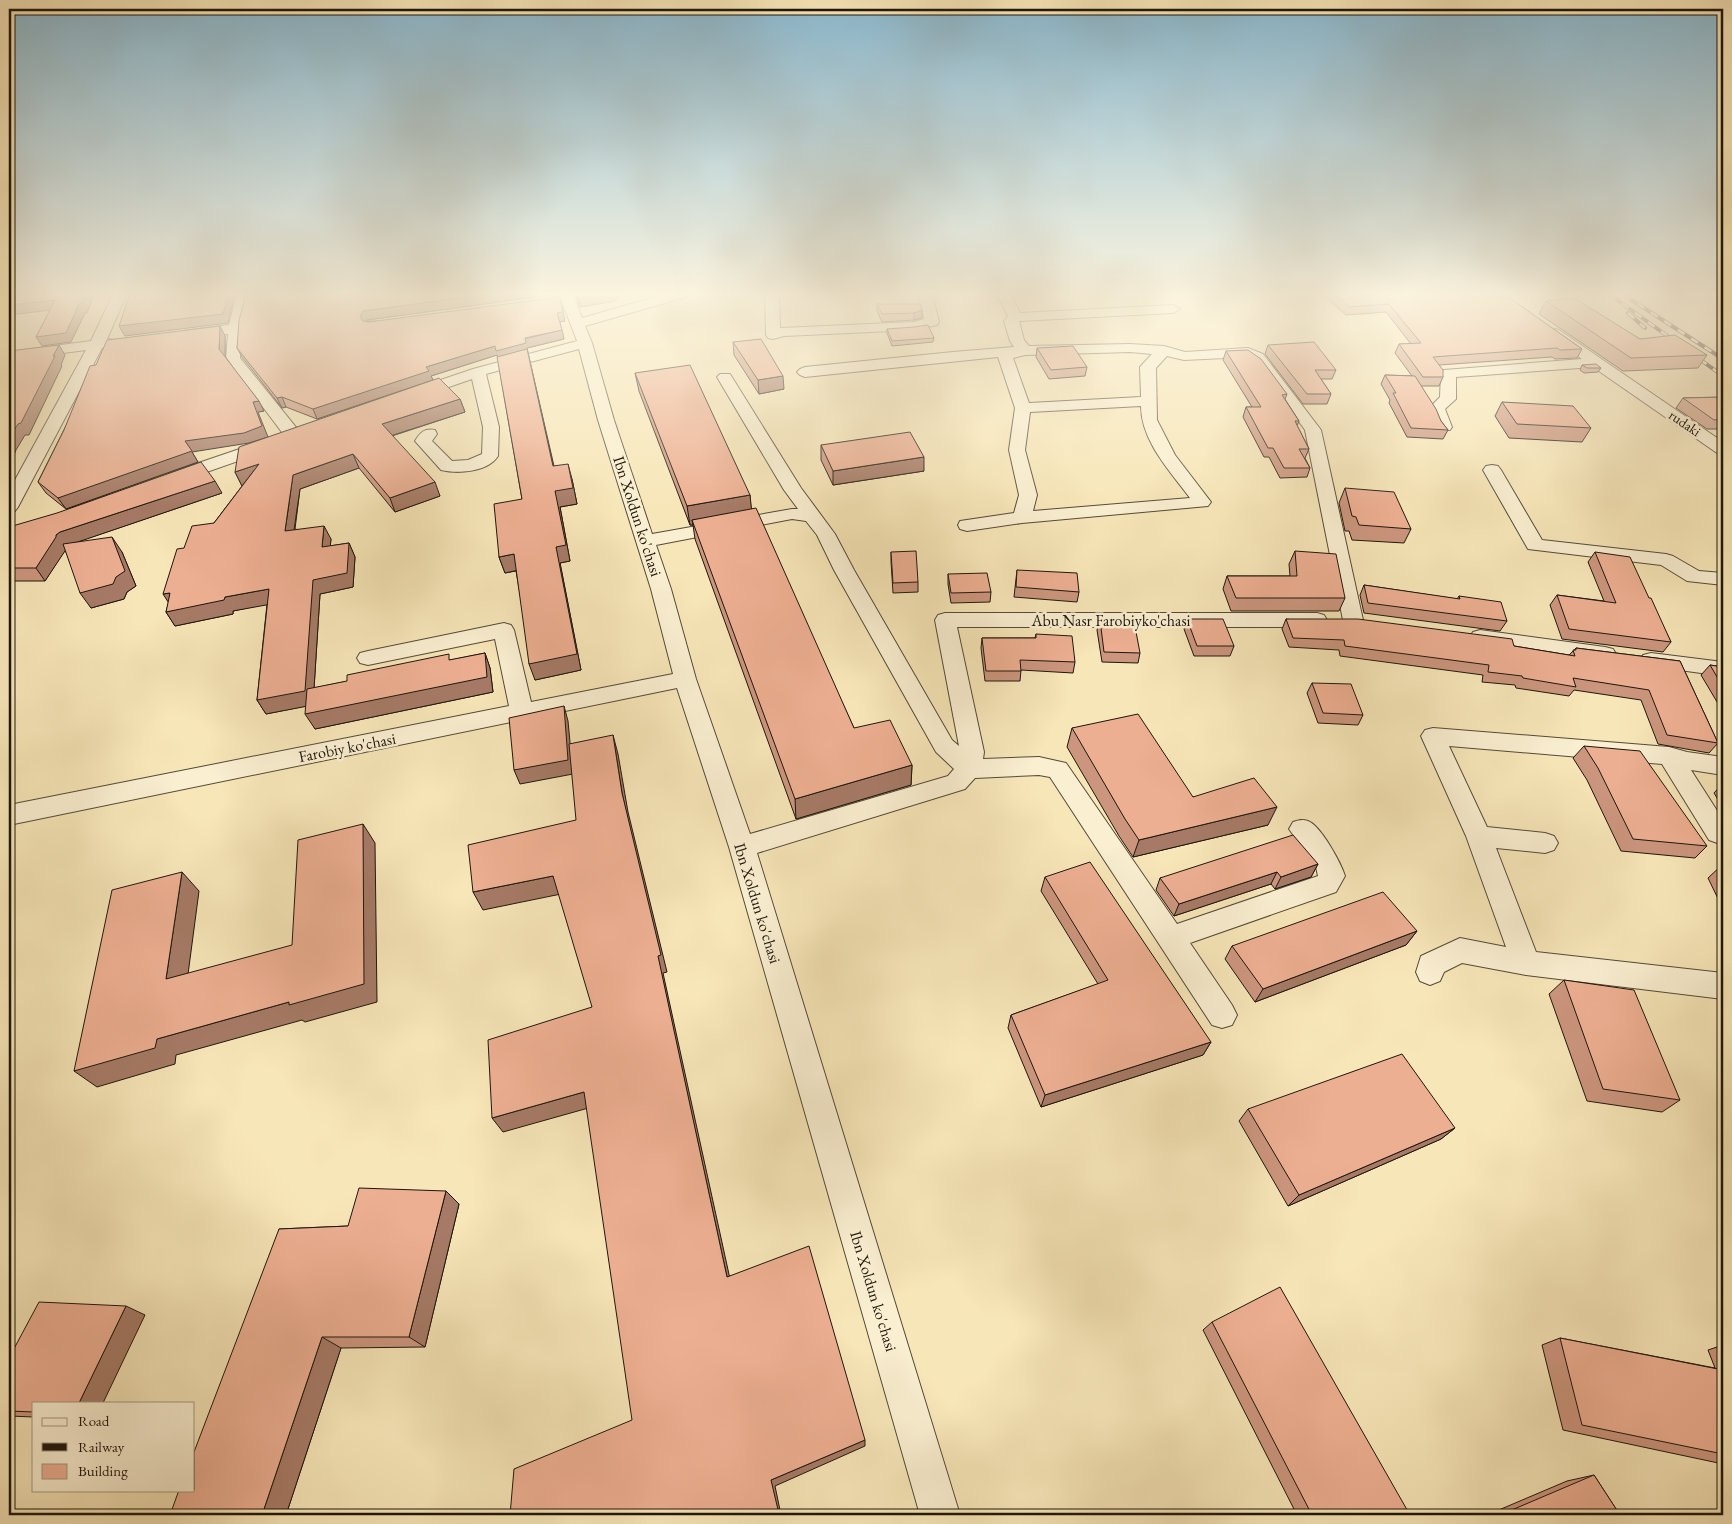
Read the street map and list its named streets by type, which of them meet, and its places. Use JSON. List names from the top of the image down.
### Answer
{
  "streets": {
    "street": [
      "rudaki",
      "Ibn Xoldun ko'chasi",
      "Abu Nasr Farobiyko'chasi",
      "Farobiy ko'chasi"
    ]
  },
  "crossings": [
    ["Ibn Xoldun ko'chasi", "Farobiy ko'chasi"]
  ],
  "legend": ["Road", "Railway", "Building"]
}
